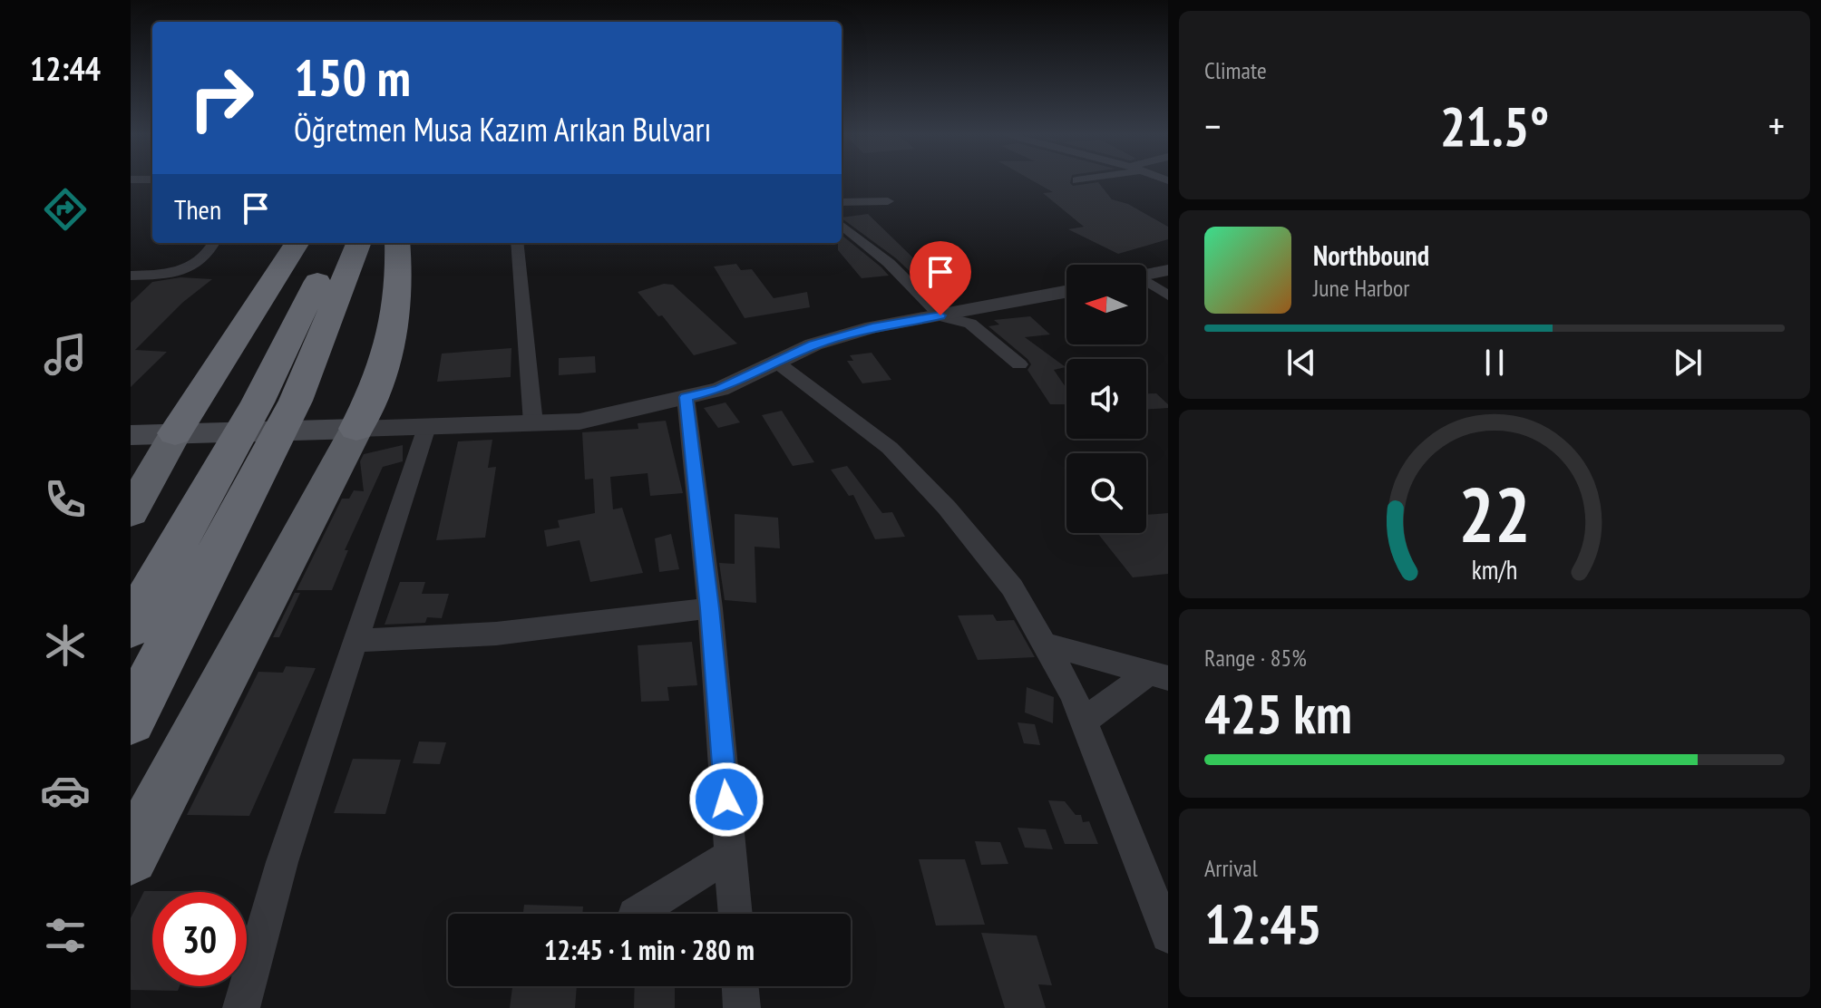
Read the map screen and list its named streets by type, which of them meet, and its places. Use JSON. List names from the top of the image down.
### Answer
{
  "north": "left",
  "page": {
    "tabs": "12:44",
    "tile": [
      "Climate",
      ["Range · 85%", "425 km"],
      ["Arrival", "12:45"]
    ],
    "turn": ["150 m", "Öğretmen Musa Kazım Arıkan Bulvarı"],
    "heat": ["−", "21.5°", "+"],
    "then": "Then",
    "song": ["Northbound", "June Harbor"],
    "limit": "30",
    "trip": "12:45 · 1 min · 280 m",
    "gauge": ["22", "km/h"]
  }
}
